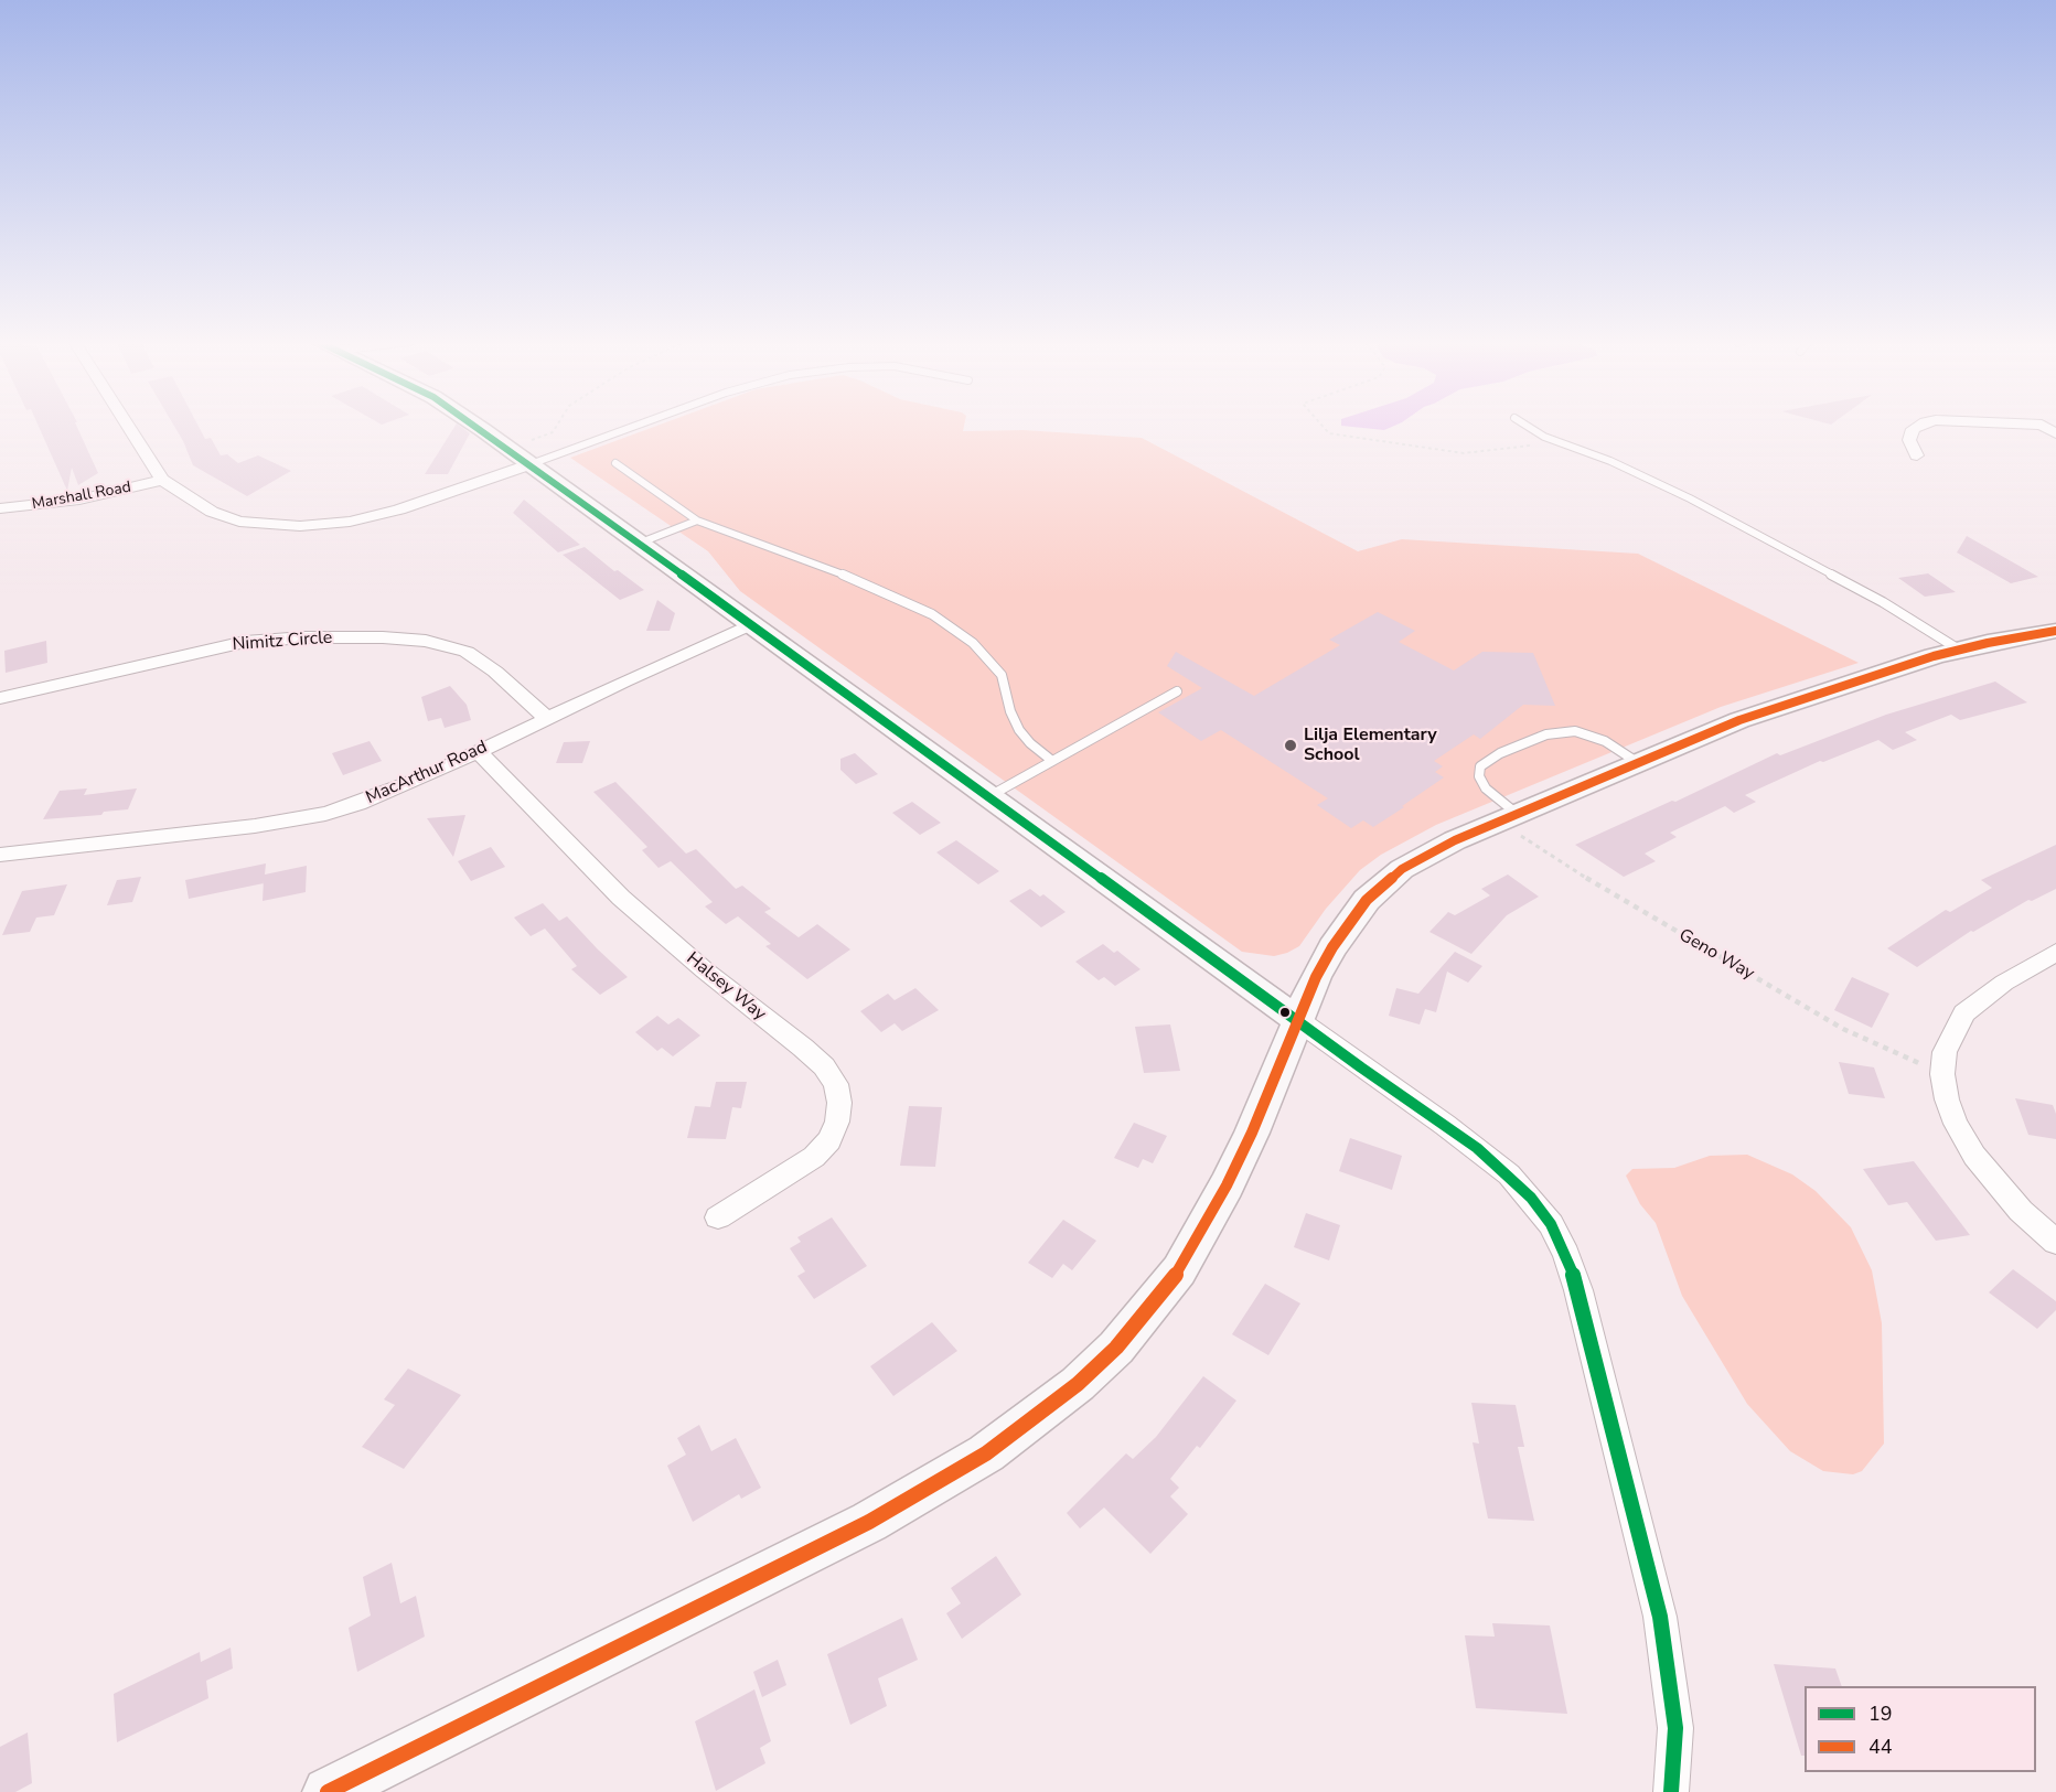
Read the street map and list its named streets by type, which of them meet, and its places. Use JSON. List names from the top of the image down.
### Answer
{
  "streets": {
    "street": [
      "Marshall Road",
      "Nimitz Circle",
      "MacArthur Road",
      "Halsey Way"
    ],
    "path": ["Geno Way"]
  },
  "crossings": [
    ["Nimitz Circle", "MacArthur Road"],
    ["MacArthur Road", "Halsey Way"]
  ],
  "places": ["Lilja Elementary School"],
  "lines": ["transit line 19", "transit line 44"],
  "legend": ["19", "44"]
}
